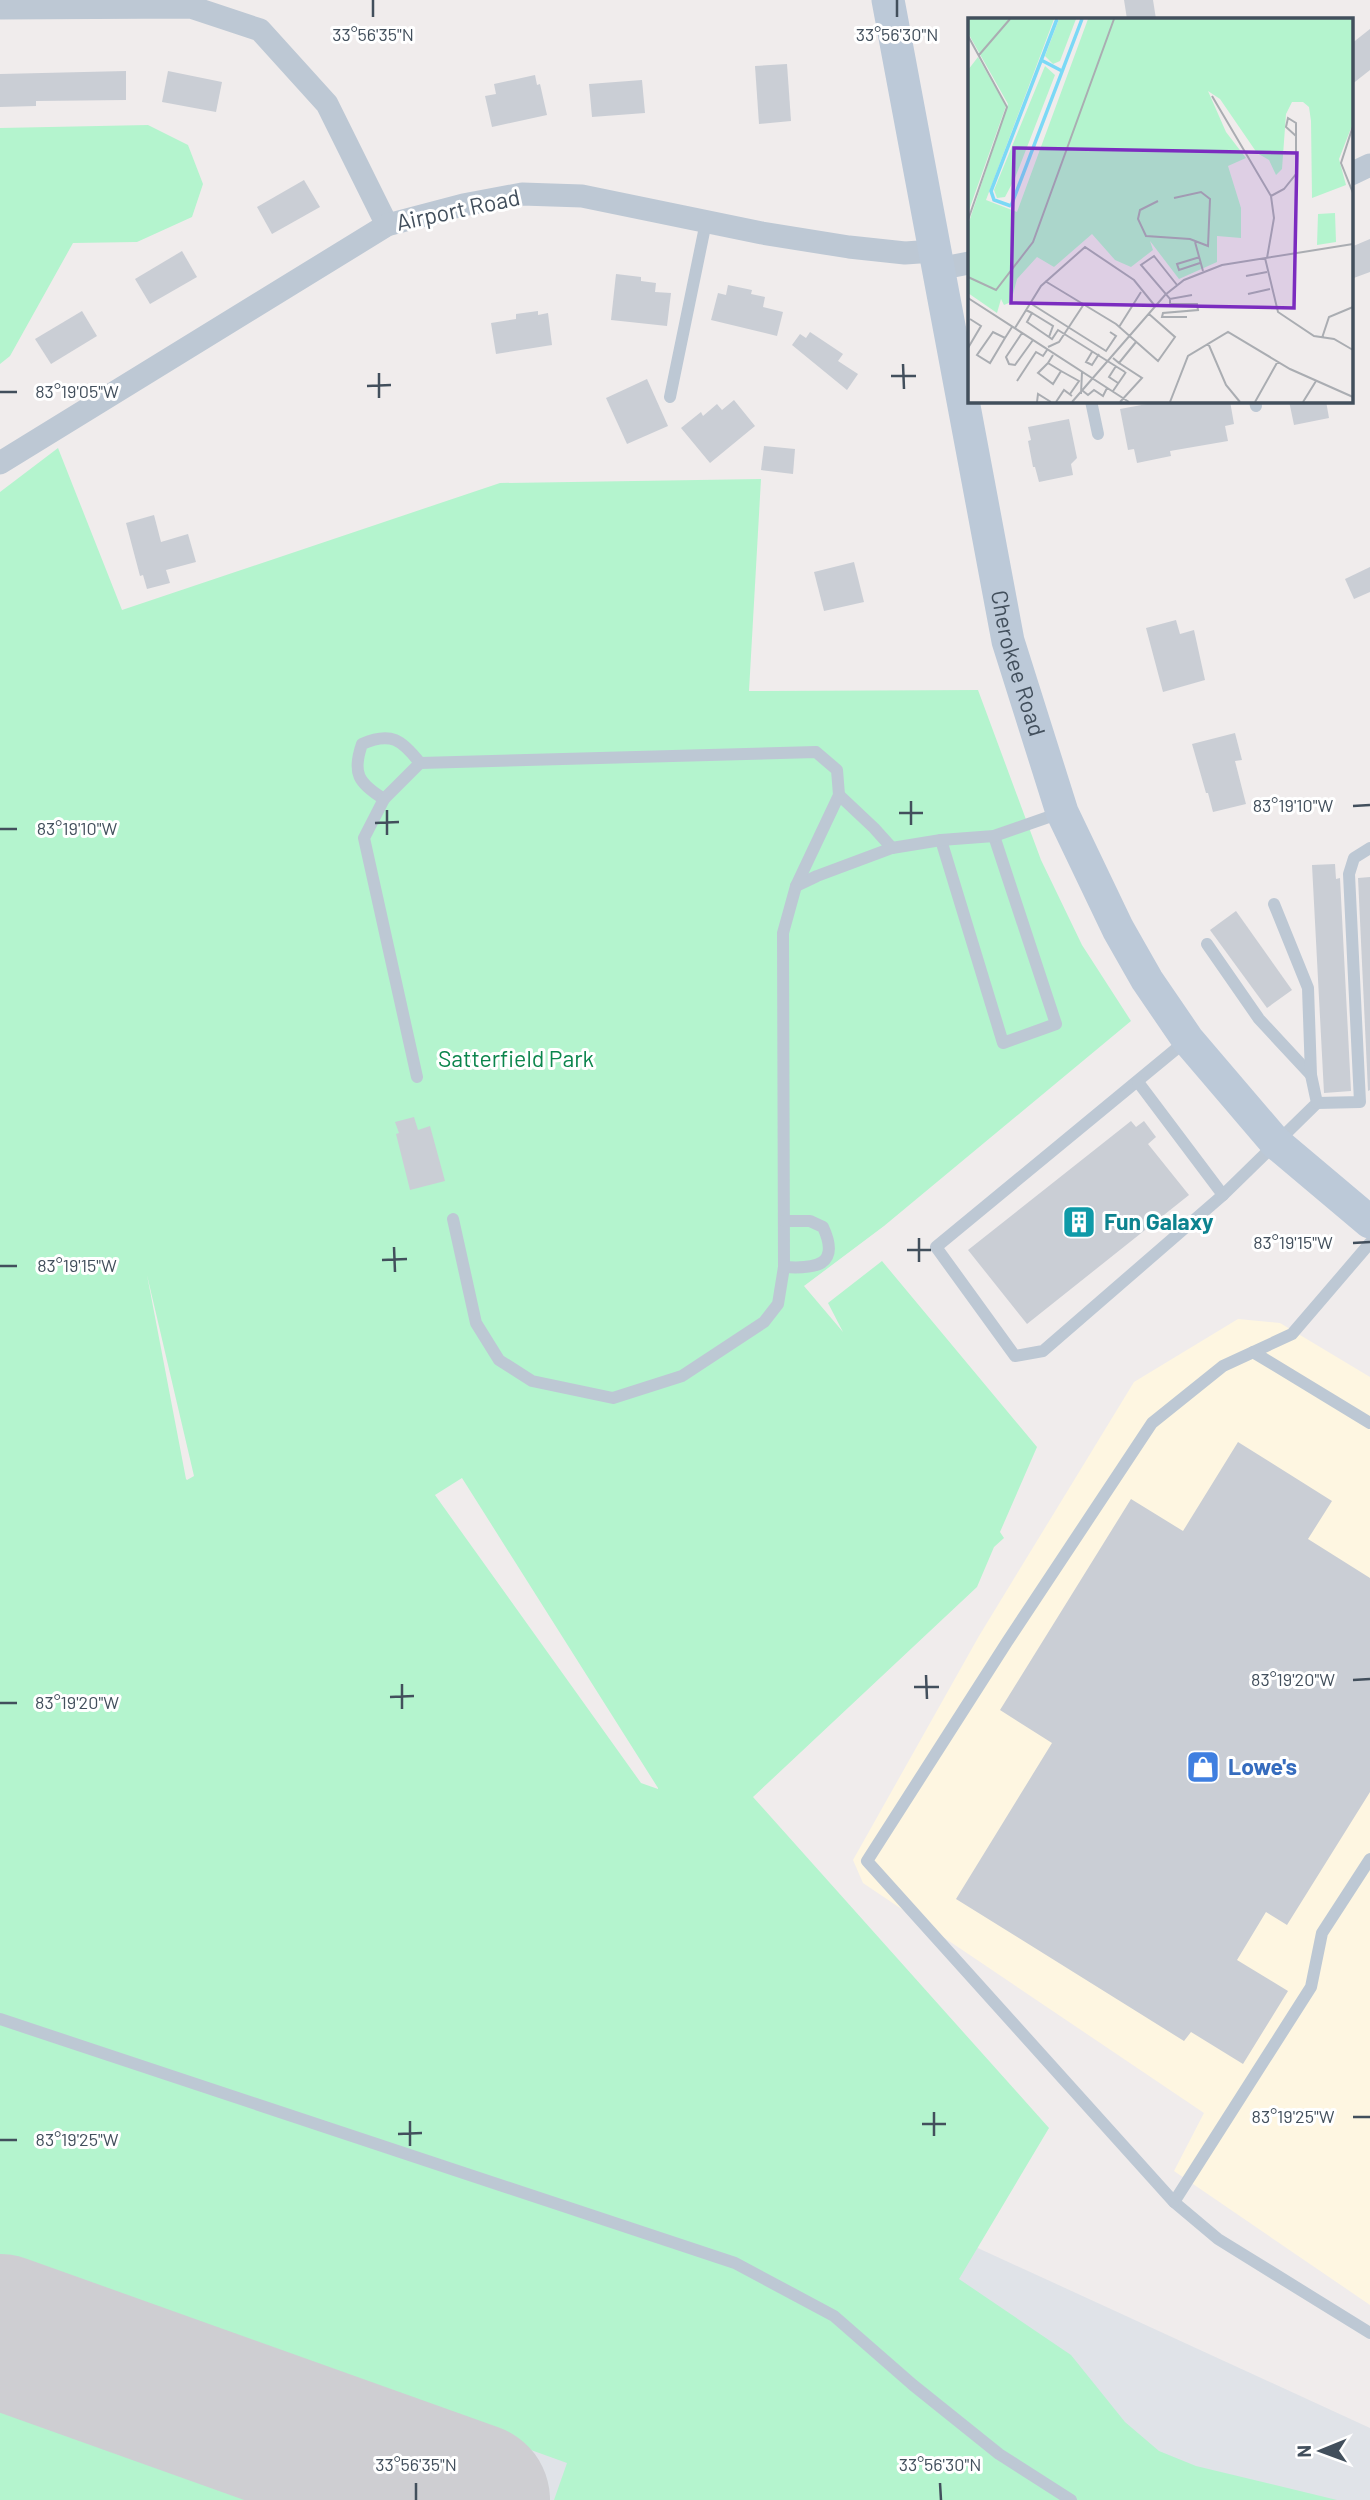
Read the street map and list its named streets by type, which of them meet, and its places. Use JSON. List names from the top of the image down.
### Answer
{
  "streets": {
    "main road": ["Cherokee Road"],
    "street": ["Airport Road"]
  },
  "crossings": [
    ["Airport Road", "Cherokee Road"]
  ],
  "parks": ["Satterfield Park"],
  "places": {
    "building": ["Fun Galaxy"],
    "shop": ["Lowe's"]
  },
  "north": "left",
  "coordinates": [
    "33°56'35\"N",
    "33°56'30\"N",
    "83°19'05\"W",
    "83°19'10\"W",
    "83°19'15\"W",
    "83°19'20\"W",
    "83°19'25\"W"
  ]
}
